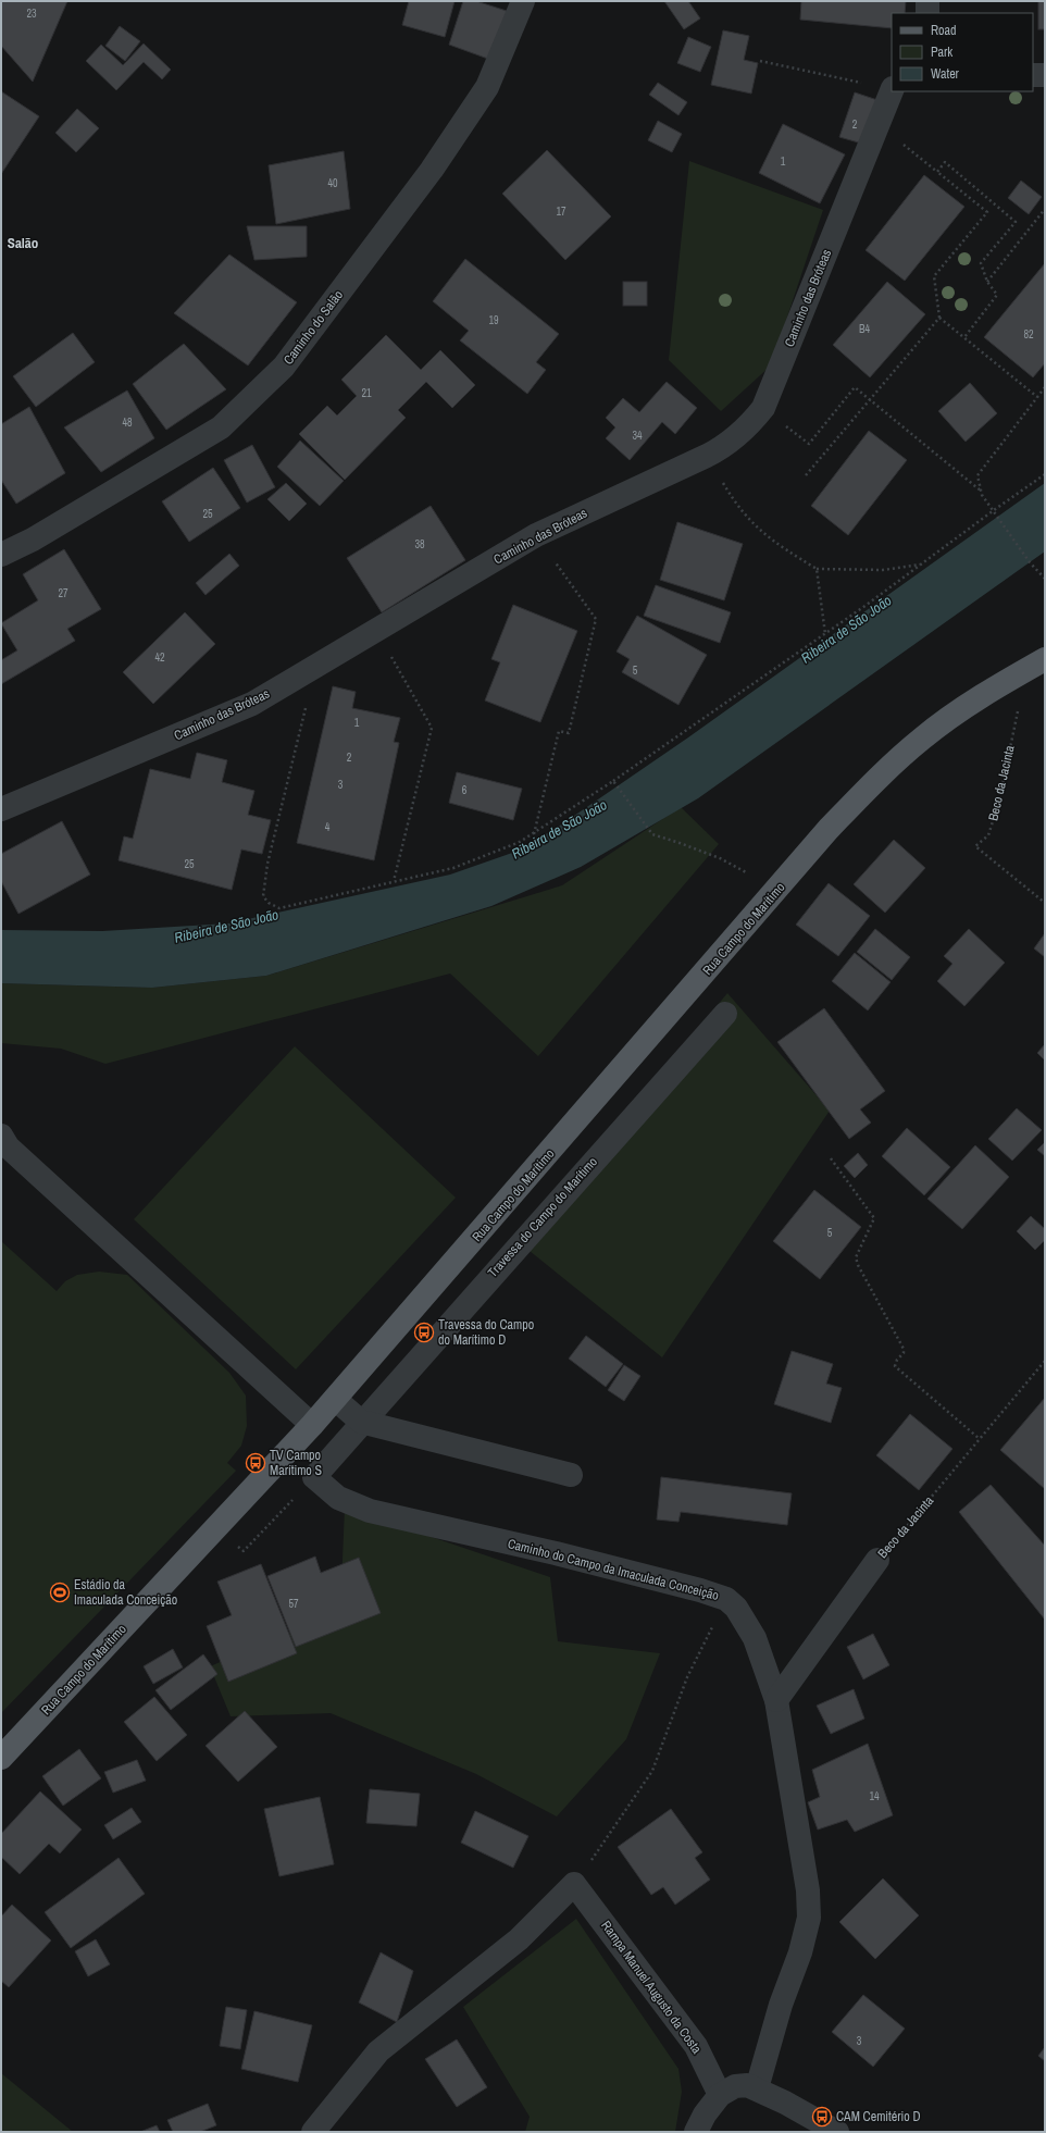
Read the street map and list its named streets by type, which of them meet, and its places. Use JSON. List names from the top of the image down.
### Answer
{
  "streets": {
    "main road": ["Rua Campo do Marítimo"],
    "street": [
      "Caminho das Bróteas",
      "Caminho do Salão",
      "Beco da Jacinta",
      "Travessa do Campo do Marítimo",
      "Caminho do Campo da Imaculada Conceição",
      "Rampa Manuel Augusto da Costa"
    ]
  },
  "crossings": [
    ["Beco da Jacinta", "Rua Campo do Marítimo"],
    ["Beco da Jacinta", "Caminho do Campo da Imaculada Conceição"],
    ["Travessa do Campo do Marítimo", "Caminho do Campo da Imaculada Conceição"]
  ],
  "districts": ["Salão"],
  "water": ["Ribeira de São João"],
  "places": {
    "bus stop": ["Travessa do Campo do Marítimo D", "TV Campo Marítimo S", "CAM Cemitério D"],
    "sports": ["Estádio da Imaculada Conceição"]
  },
  "house_numbers": [
    "23",
    "2",
    "1",
    "40",
    "17",
    "19",
    "B4",
    "82",
    "21",
    "48",
    "34",
    "25",
    "38",
    "27",
    "42",
    "5",
    "1",
    "2",
    "3",
    "6",
    "4",
    "25",
    "5",
    "57",
    "14",
    "3"
  ],
  "legend": ["Road", "Park", "Water"]
}
